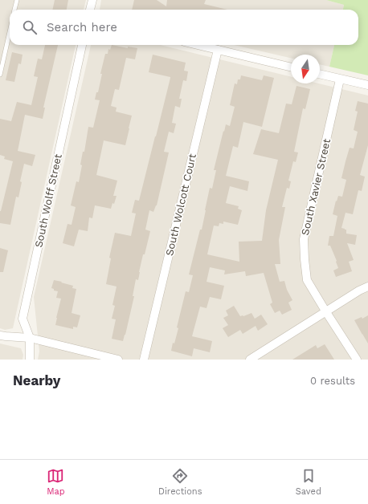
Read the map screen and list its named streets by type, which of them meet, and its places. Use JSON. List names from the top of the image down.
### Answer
{
  "streets": {
    "street": ["South Xavier Street", "South Wolff Street", "South Wolcott Court"]
  },
  "north": "bottom",
  "page": {
    "search": "Search here",
    "heading": ["Nearby", "0 results"],
    "nav": ["Map", "Directions", "Saved"]
  }
}
